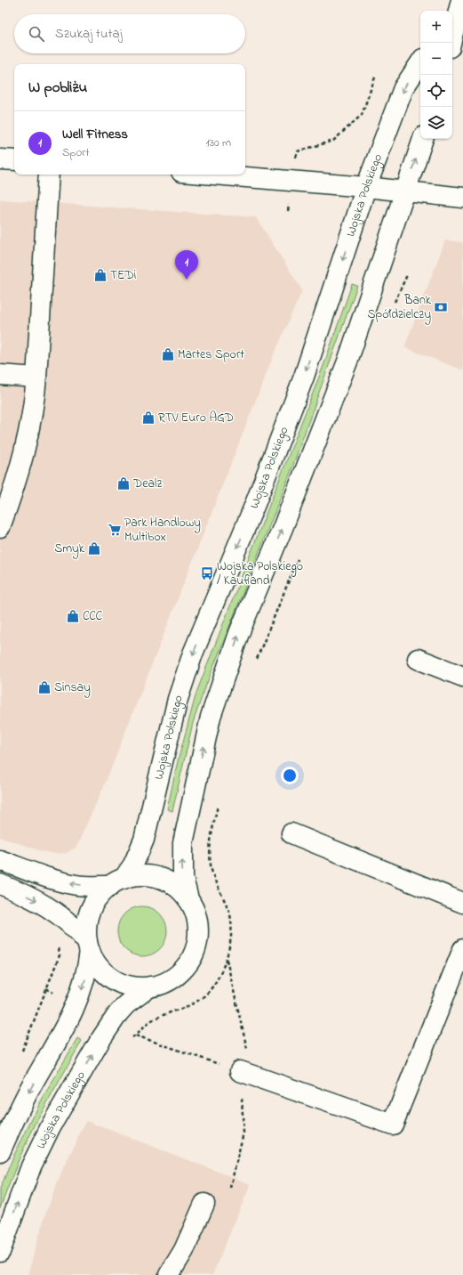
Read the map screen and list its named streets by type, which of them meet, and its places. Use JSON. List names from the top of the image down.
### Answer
{
  "streets": {
    "street": ["Wojska Polskiego"]
  },
  "places": {
    "shop": [
      "TEDi",
      "Martes Sport",
      "RTV Euro AGD",
      "Dealz",
      "Smyk",
      "CCC",
      "Sinsay"
    ],
    "bank": ["Bank Spółdzielczy"],
    "supermarket": ["Park Handlowy Multibox"],
    "bus stop": ["Wojska Polskiego / Kaufland"]
  },
  "page": {
    "map_buttons": ["+", "−"],
    "search": "Szukaj tutaj",
    "heading": "W pobliżu",
    "list": [
      {
        "mark": "1",
        "name": "Well Fitness",
        "note": "Sport",
        "value": "130 m"
      }
    ],
    "pins": "1"
  }
}
